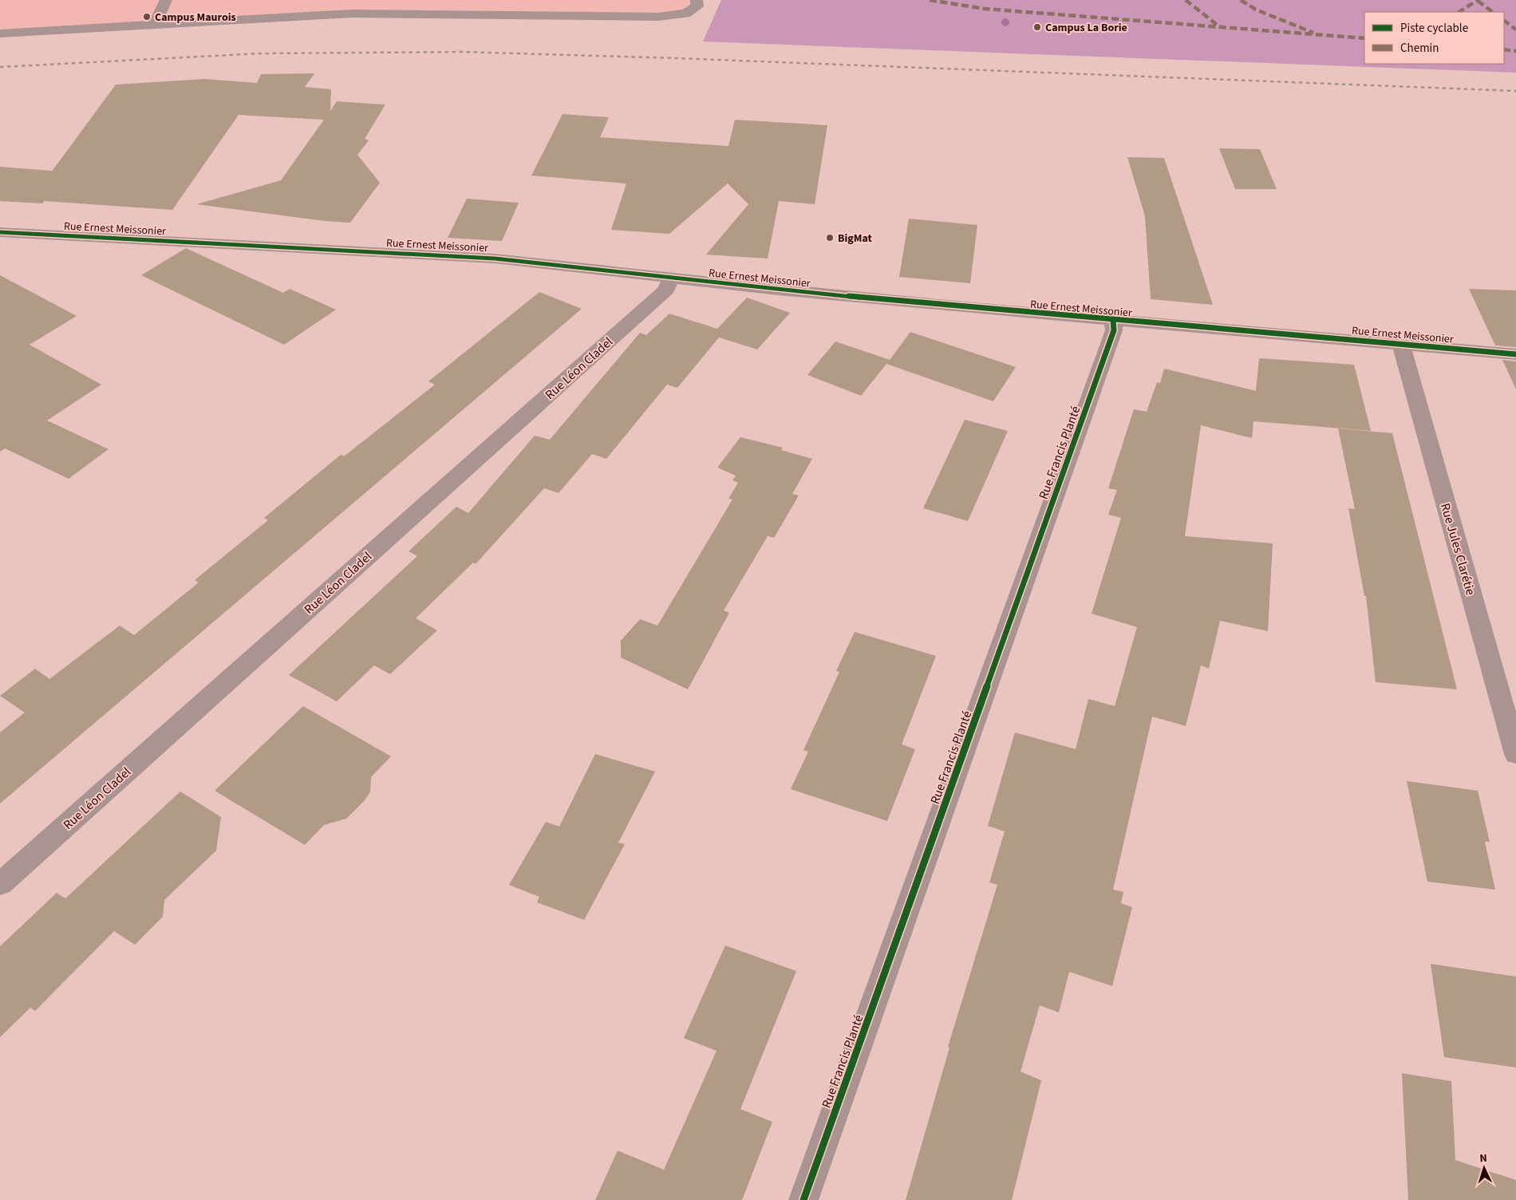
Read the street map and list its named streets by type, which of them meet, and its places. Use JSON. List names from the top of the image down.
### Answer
{
  "streets": {
    "street": [
      "Rue Ernest Meissonier",
      "Rue Léon Cladel",
      "Rue Francis Planté",
      "Rue Jules Clarétie"
    ]
  },
  "crossings": [
    ["Rue Ernest Meissonier", "Rue Léon Cladel"],
    ["Rue Ernest Meissonier", "Rue Francis Planté"],
    ["Rue Ernest Meissonier", "Rue Jules Clarétie"]
  ],
  "places": ["Campus Maurois", "Campus La Borie", "BigMat"],
  "legend": ["Piste cyclable", "Chemin"],
  "north": "top"
}
